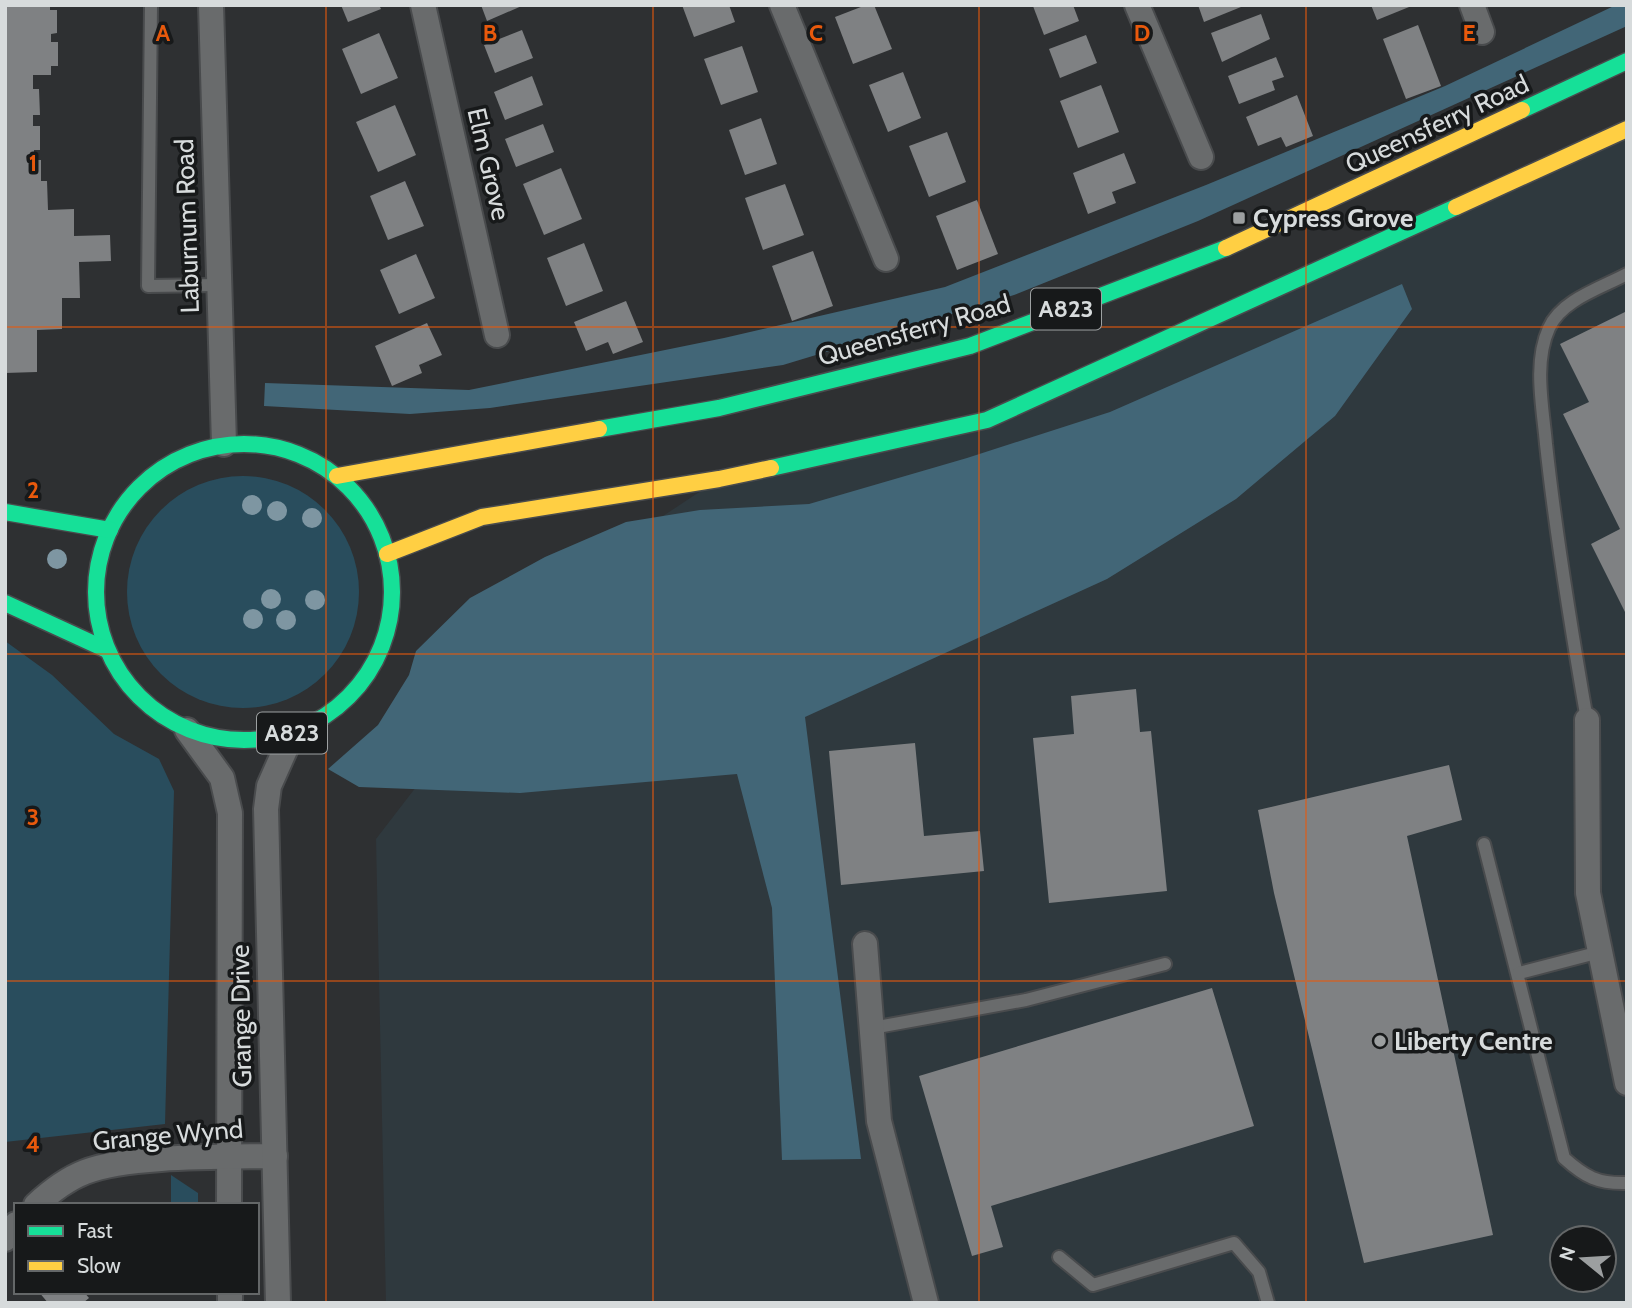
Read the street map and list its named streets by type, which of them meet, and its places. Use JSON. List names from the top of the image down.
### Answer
{
  "streets": {
    "main road": ["Queensferry Road", "A823"],
    "street": [
      "Elm Grove",
      "Laburnum Road",
      "Grange Drive",
      "Grange Wynd"
    ]
  },
  "crossings": [
    ["Queensferry Road", "A823"],
    ["Laburnum Road", "A823"],
    ["A823", "Grange Drive"],
    ["Grange Drive", "Grange Wynd"]
  ],
  "places": {
    "transit": ["Cypress Grove"],
    "other": ["Liberty Centre"]
  },
  "legend": ["Fast", "Slow"],
  "north": "left",
  "grid": {
    "columns": [
      "A",
      "B",
      "C",
      "D",
      "E"
    ],
    "rows": [
      "1",
      "2",
      "3",
      "4"
    ]
  }
}
